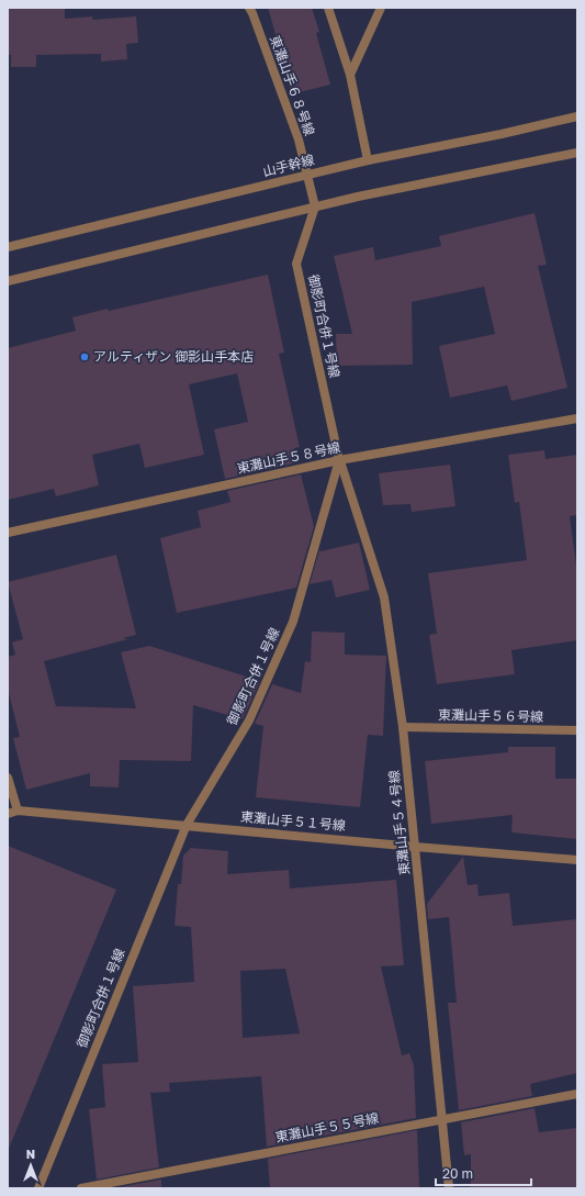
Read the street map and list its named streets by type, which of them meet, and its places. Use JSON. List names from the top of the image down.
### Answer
{
  "streets": {
    "street": [
      "東灘山手６８号線",
      "山手幹線",
      "御影町合併１号線",
      "東灘山手５８号線",
      "東灘山手５６号線",
      "東灘山手５１号線",
      "東灘山手５４号線",
      "東灘山手５５号線"
    ]
  },
  "crossings": [
    ["東灘山手６８号線", "山手幹線"],
    ["御影町合併１号線", "東灘山手５８号線"],
    ["御影町合併１号線", "東灘山手５１号線"],
    ["御影町合併１号線", "東灘山手５４号線"],
    ["東灘山手５８号線", "東灘山手５４号線"],
    ["東灘山手５６号線", "東灘山手５４号線"],
    ["東灘山手５１号線", "東灘山手５４号線"],
    ["東灘山手５４号線", "東灘山手５５号線"]
  ],
  "places": ["アルティザン 御影山手本店"],
  "scale_bar": "20 m",
  "north": "top"
}
